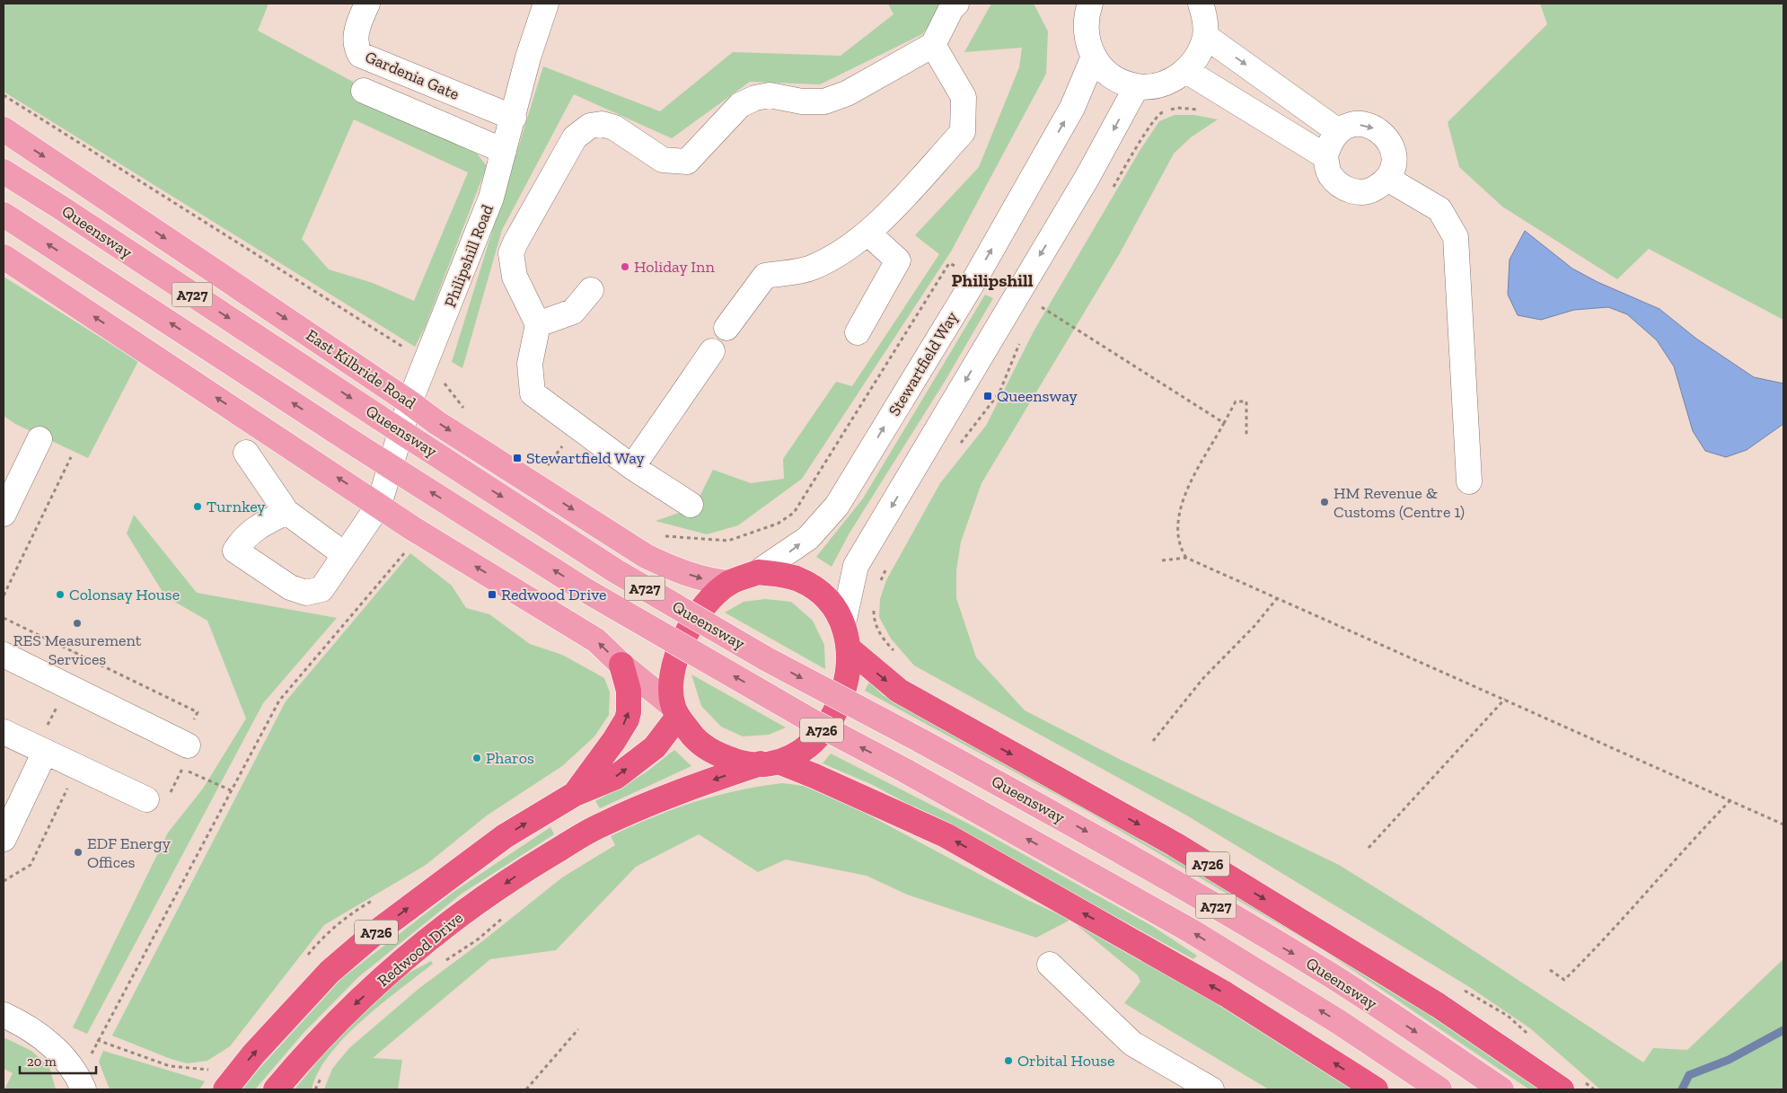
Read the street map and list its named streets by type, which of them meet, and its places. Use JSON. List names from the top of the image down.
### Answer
{
  "streets": {
    "highway": ["Queensway", "A726", "Redwood Drive"],
    "main road": ["A727", "East Kilbride Road"],
    "street": ["Gardenia Gate", "Philipshill Road", "Stewartfield Way"]
  },
  "crossings": [
    ["Gardenia Gate", "Philipshill Road"],
    ["Queensway", "A726"],
    ["Philipshill Road", "East Kilbride Road"],
    ["Stewartfield Way", "A726"],
    ["East Kilbride Road", "A726"],
    ["A726", "Redwood Drive"]
  ],
  "districts": ["Philipshill"],
  "places": {
    "other": [
      "Holiday Inn",
      "HM Revenue & Customs (Centre 1)",
      "Turnkey",
      "Colonsay House",
      "RES Measurement Services",
      "Pharos",
      "EDF Energy Offices",
      "Orbital House"
    ],
    "transit": ["Queensway", "Stewartfield Way", "Redwood Drive"]
  },
  "scale_bar": "20 m"
}
